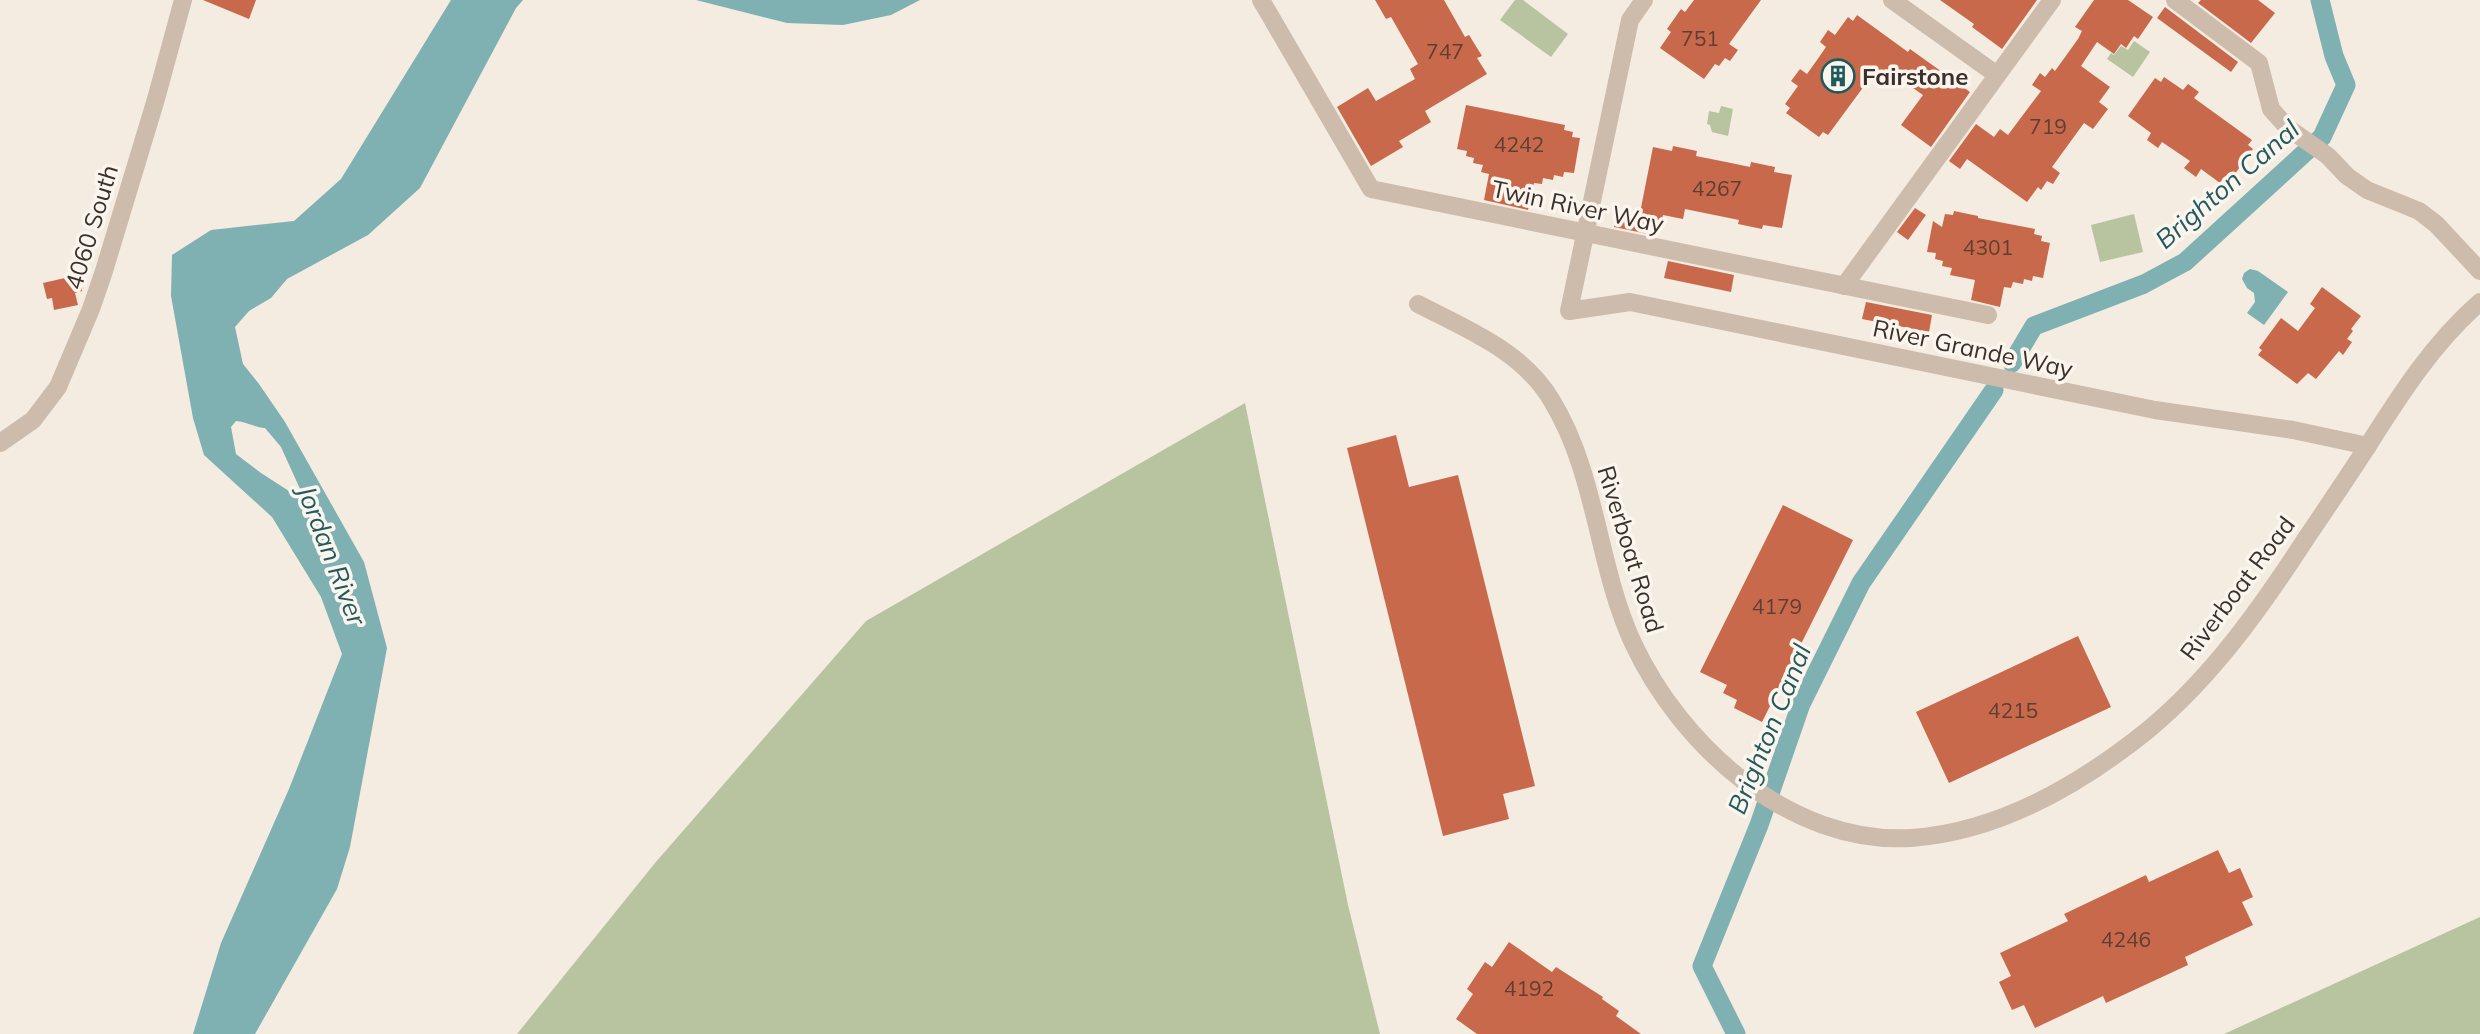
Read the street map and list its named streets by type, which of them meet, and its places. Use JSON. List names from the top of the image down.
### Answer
{
  "streets": {
    "street": [
      "Twin River Way",
      "4060 South",
      "River Grande Way",
      "Riverboat Road"
    ]
  },
  "crossings": [
    ["Twin River Way", "River Grande Way"],
    ["River Grande Way", "Riverboat Road"]
  ],
  "water": ["Brighton Canal", "Jordan River"],
  "places": {
    "building": ["Fairstone"]
  },
  "house_numbers": [
    "751",
    "747",
    "719",
    "4242",
    "4267",
    "4301",
    "4179",
    "4215",
    "4246",
    "4192"
  ]
}
